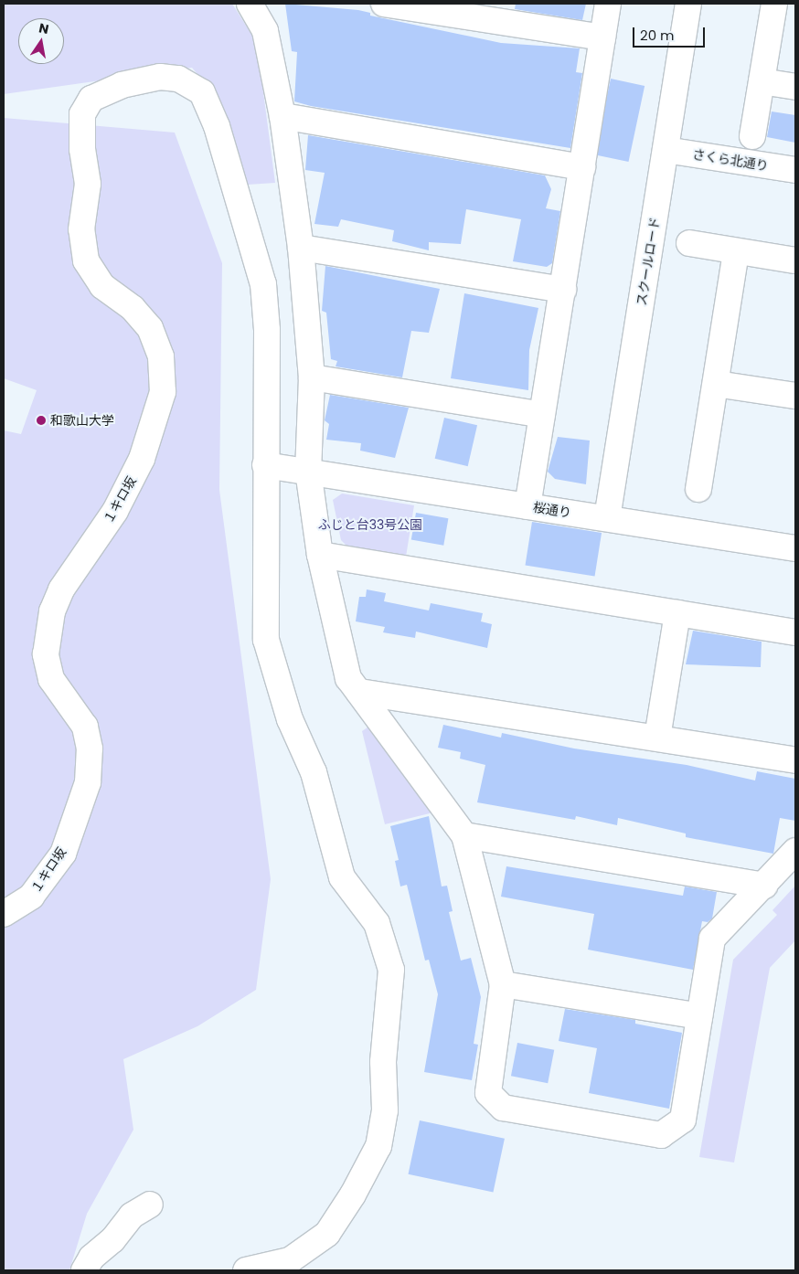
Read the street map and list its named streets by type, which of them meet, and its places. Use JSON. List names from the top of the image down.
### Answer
{
  "streets": {
    "street": [
      "さくら北通り",
      "スクールロード",
      "１キロ坂",
      "桜通り"
    ]
  },
  "crossings": [
    ["さくら北通り", "スクールロード"],
    ["スクールロード", "桜通り"],
    ["１キロ坂", "桜通り"]
  ],
  "parks": ["ふじと台33号公園"],
  "places": ["和歌山大学"],
  "scale_bar": "20 m",
  "north": "top"
}
